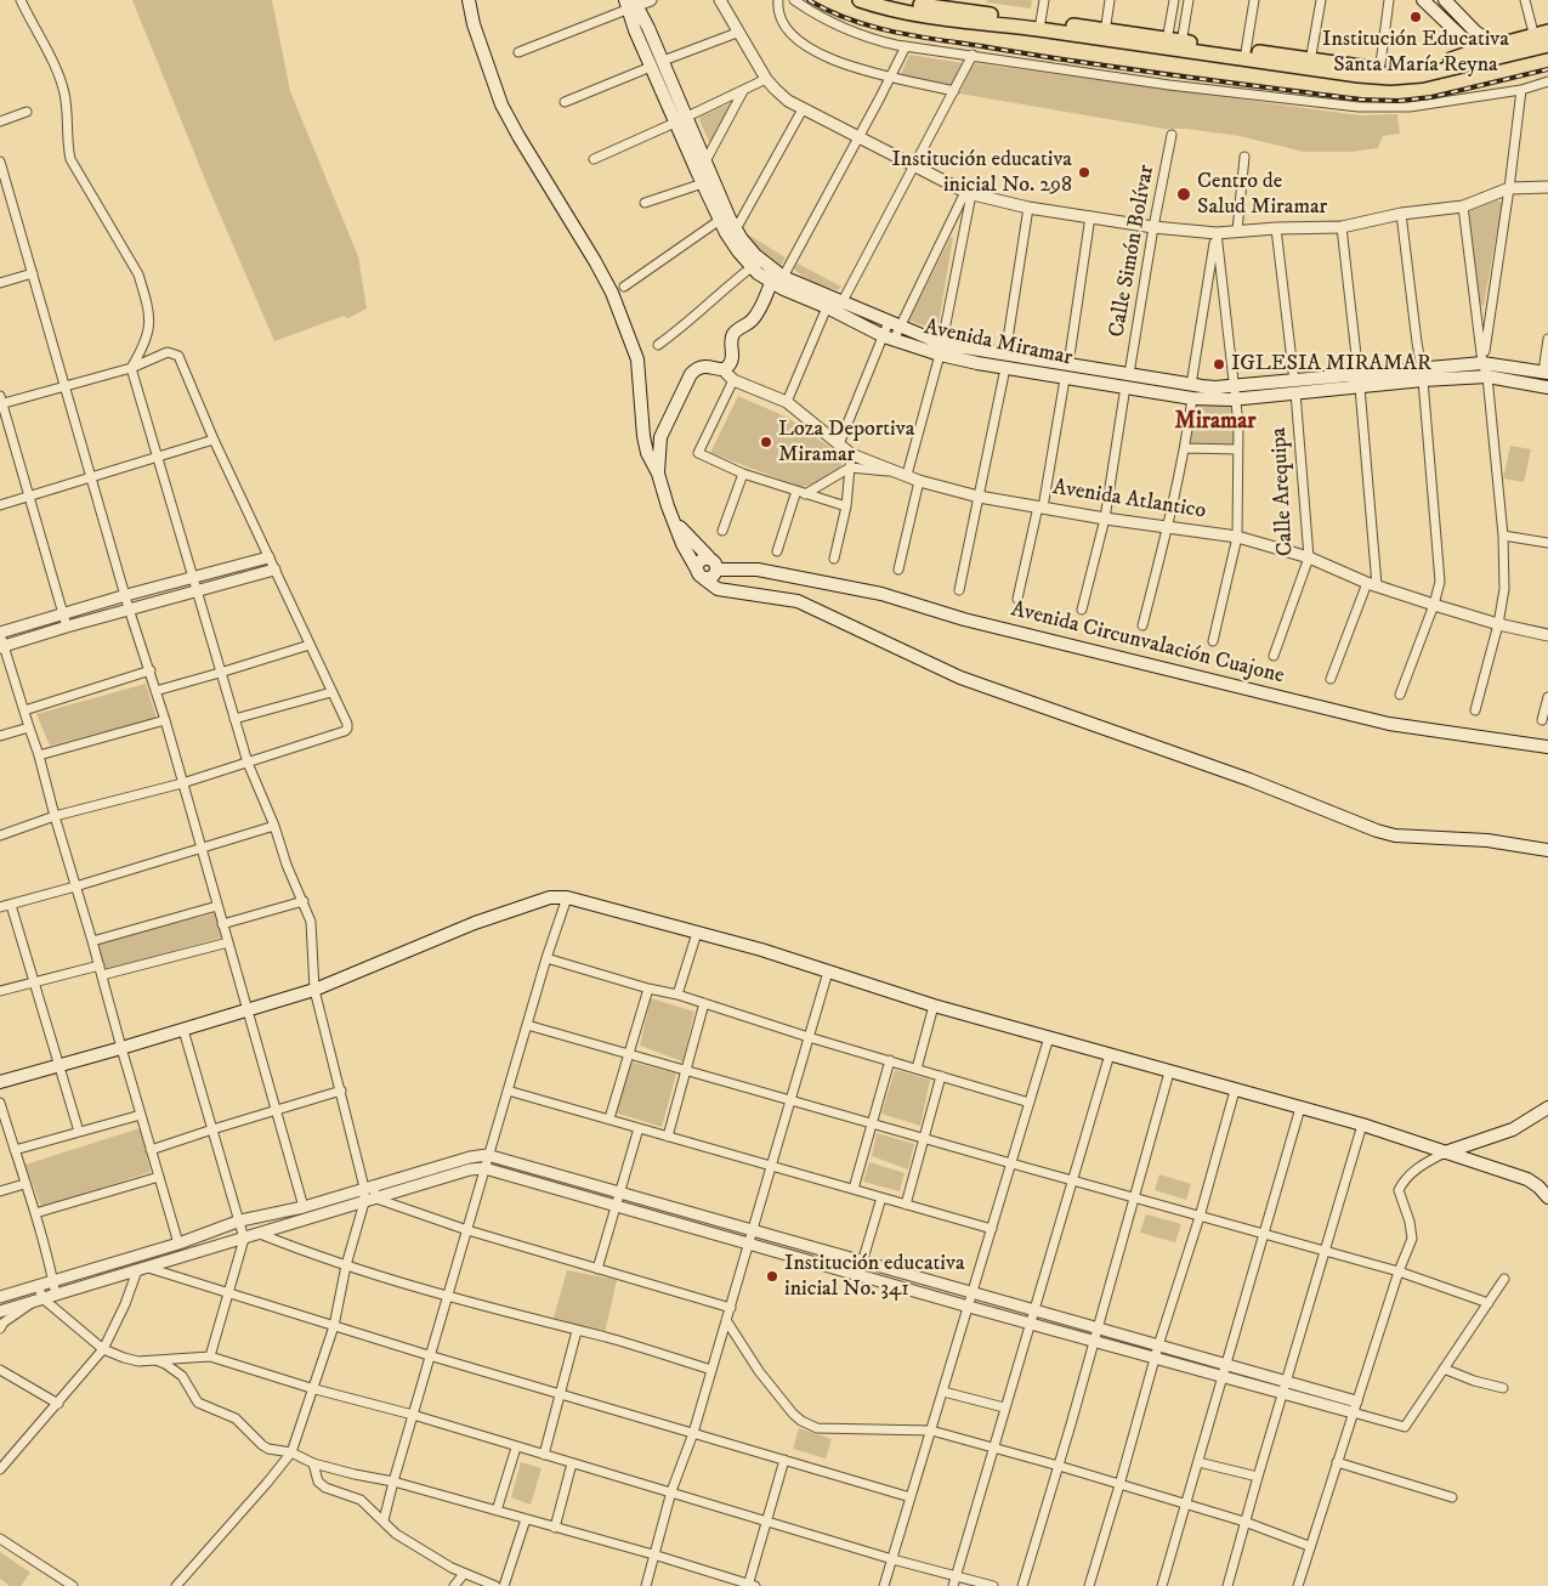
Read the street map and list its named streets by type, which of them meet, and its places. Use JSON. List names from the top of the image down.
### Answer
{
  "streets": {
    "main road": ["Avenida Miramar", "Avenida Circunvalación Cuajone"],
    "street": ["Calle Simón Bolívar", "Calle Arequipa", "Avenida Atlantico"]
  },
  "crossings": [
    ["Calle Simón Bolívar", "Avenida Miramar"],
    ["Calle Simón Bolívar", "Avenida Atlantico"],
    ["Avenida Miramar", "Calle Arequipa"],
    ["Calle Arequipa", "Avenida Atlantico"]
  ],
  "districts": ["Miramar"],
  "places": [
    "Institución Educativa Santa María Reyna",
    "Institución educativa inicial No. 298",
    "Centro de Salud Miramar",
    "IGLESIA MIRAMAR",
    "Loza Deportiva Miramar",
    "Institución educativa inicial No. 341"
  ]
}
